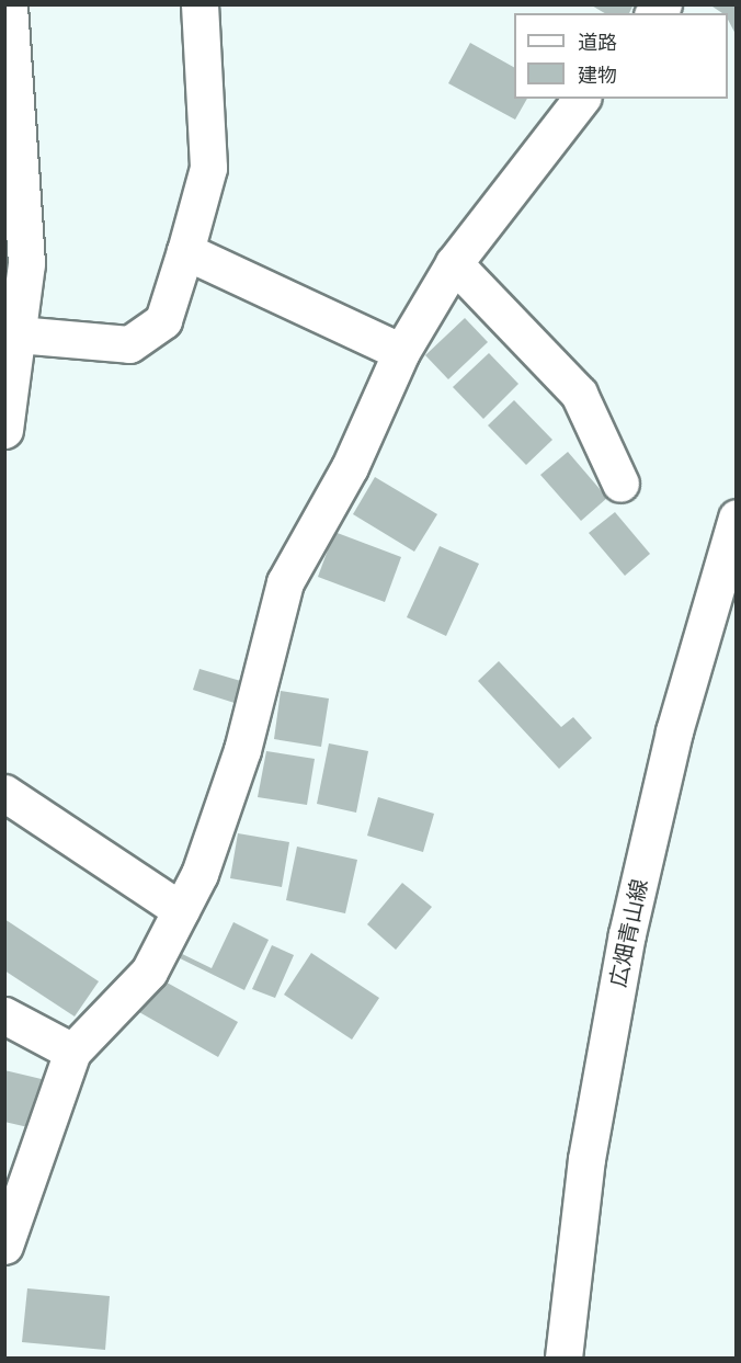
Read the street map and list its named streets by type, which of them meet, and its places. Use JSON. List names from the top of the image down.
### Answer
{
  "streets": {
    "street": ["広畑青山線"]
  },
  "legend": ["道路", "建物"]
}
